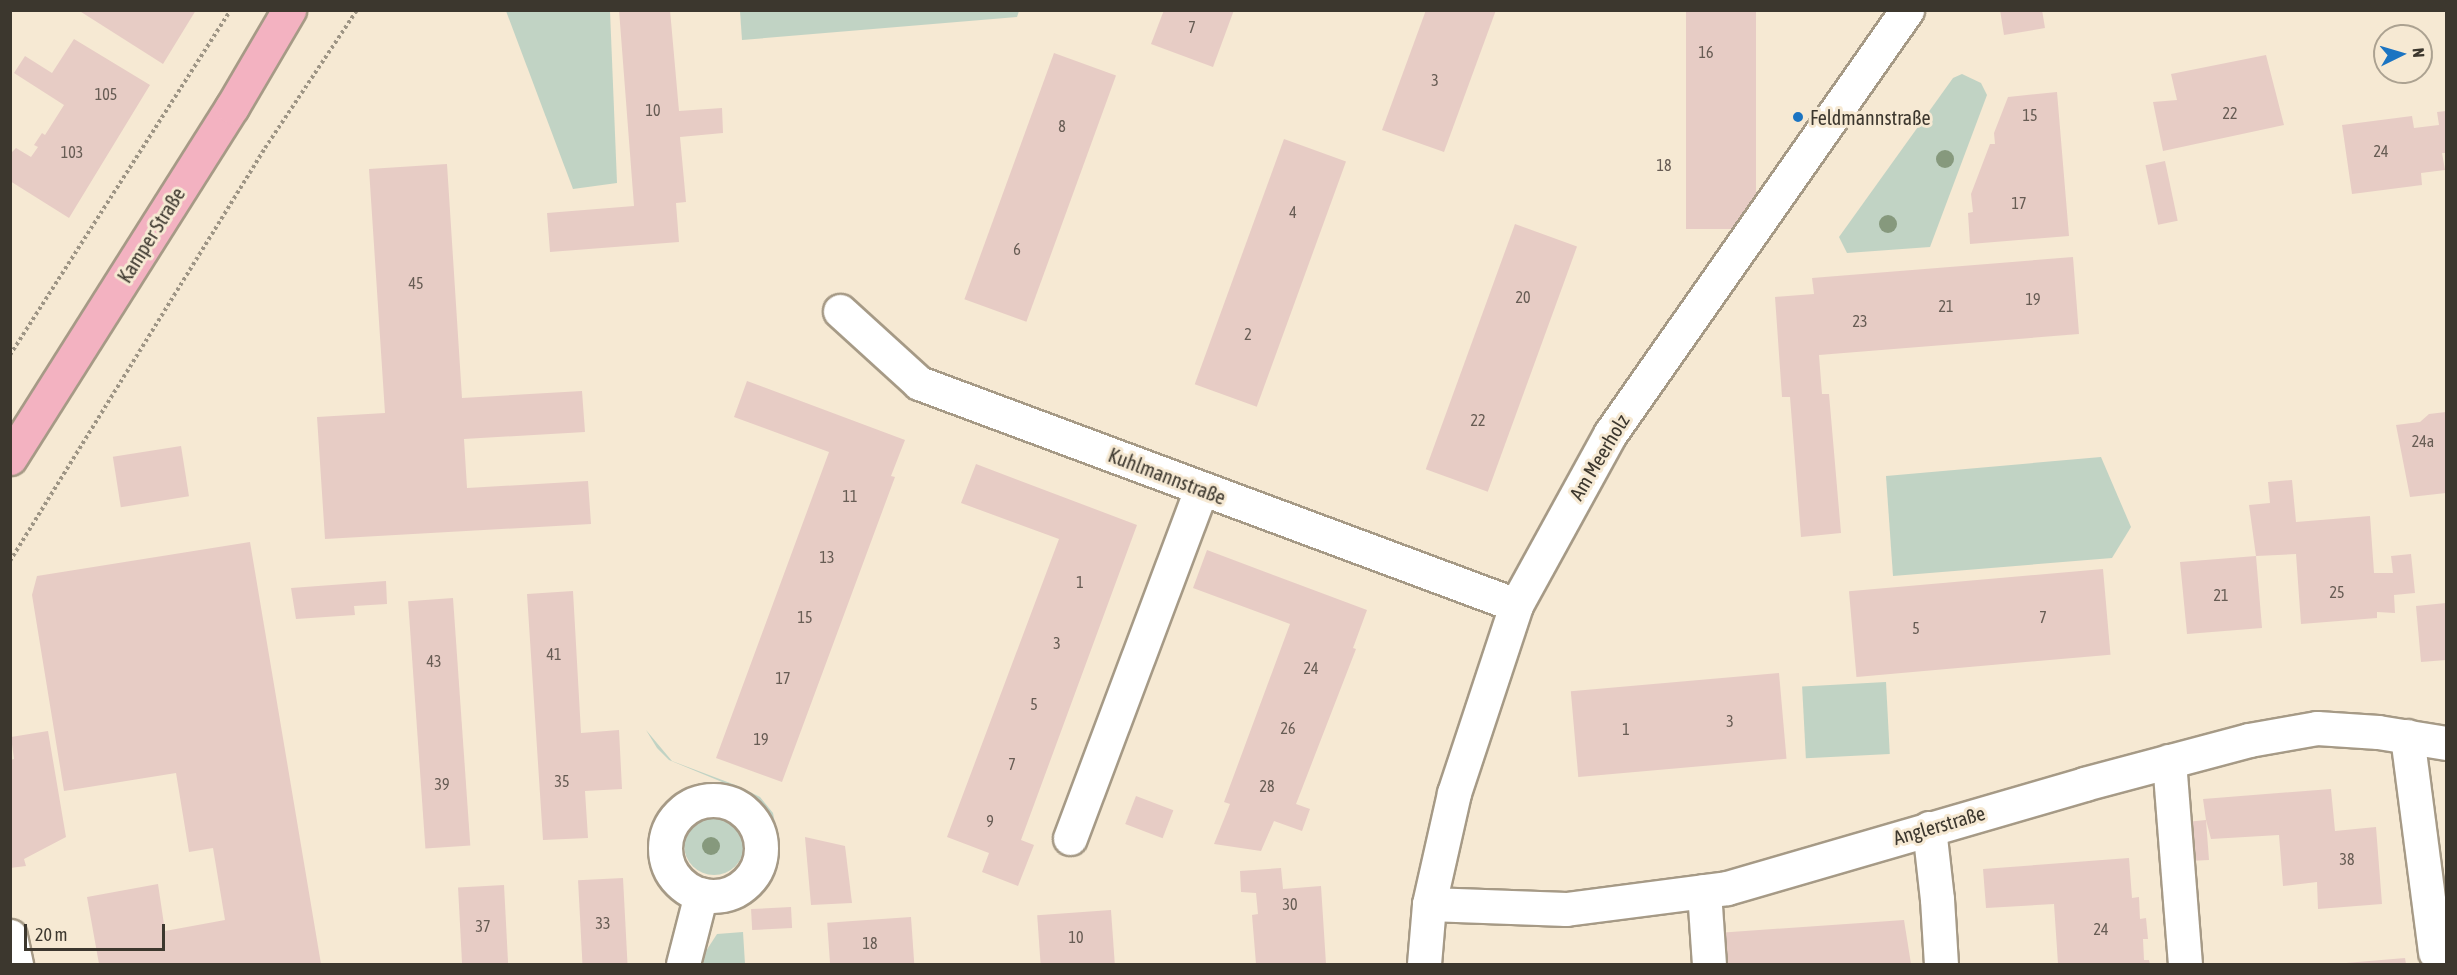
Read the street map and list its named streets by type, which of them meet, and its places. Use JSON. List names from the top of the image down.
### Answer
{
  "streets": {
    "main road": ["Kamper Straße"],
    "street": ["Am Meerholz", "Kuhlmannstraße", "Anglerstraße"]
  },
  "crossings": [
    ["Am Meerholz", "Kuhlmannstraße"],
    ["Am Meerholz", "Anglerstraße"]
  ],
  "places": ["Feldmannstraße"],
  "house_numbers": [
    "7",
    "16",
    "3",
    "105",
    "10",
    "22",
    "15",
    "8",
    "24",
    "103",
    "18",
    "17",
    "4",
    "6",
    "45",
    "20",
    "19",
    "21",
    "23",
    "2",
    "22",
    "24a",
    "11",
    "13",
    "1",
    "25",
    "21",
    "15",
    "7",
    "5",
    "3",
    "41",
    "43",
    "24",
    "17",
    "5",
    "3",
    "26",
    "1",
    "19",
    "7",
    "35",
    "39",
    "28",
    "9",
    "38",
    "30",
    "33",
    "37",
    "24",
    "10",
    "18"
  ],
  "scale_bar": "20 m",
  "north": "right"
}
